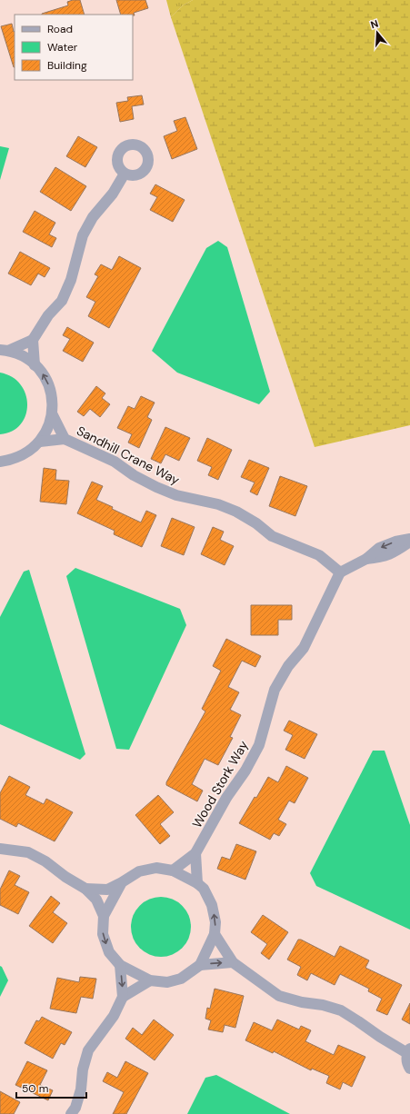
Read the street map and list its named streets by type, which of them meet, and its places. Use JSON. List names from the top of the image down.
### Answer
{
  "streets": {
    "street": ["Sandhill Crane Way", "Wood Stork Way"]
  },
  "crossings": [
    ["Sandhill Crane Way", "Wood Stork Way"]
  ],
  "legend": ["Road", "Water", "Building"],
  "scale_bar": "50 m",
  "north": "top"
}
